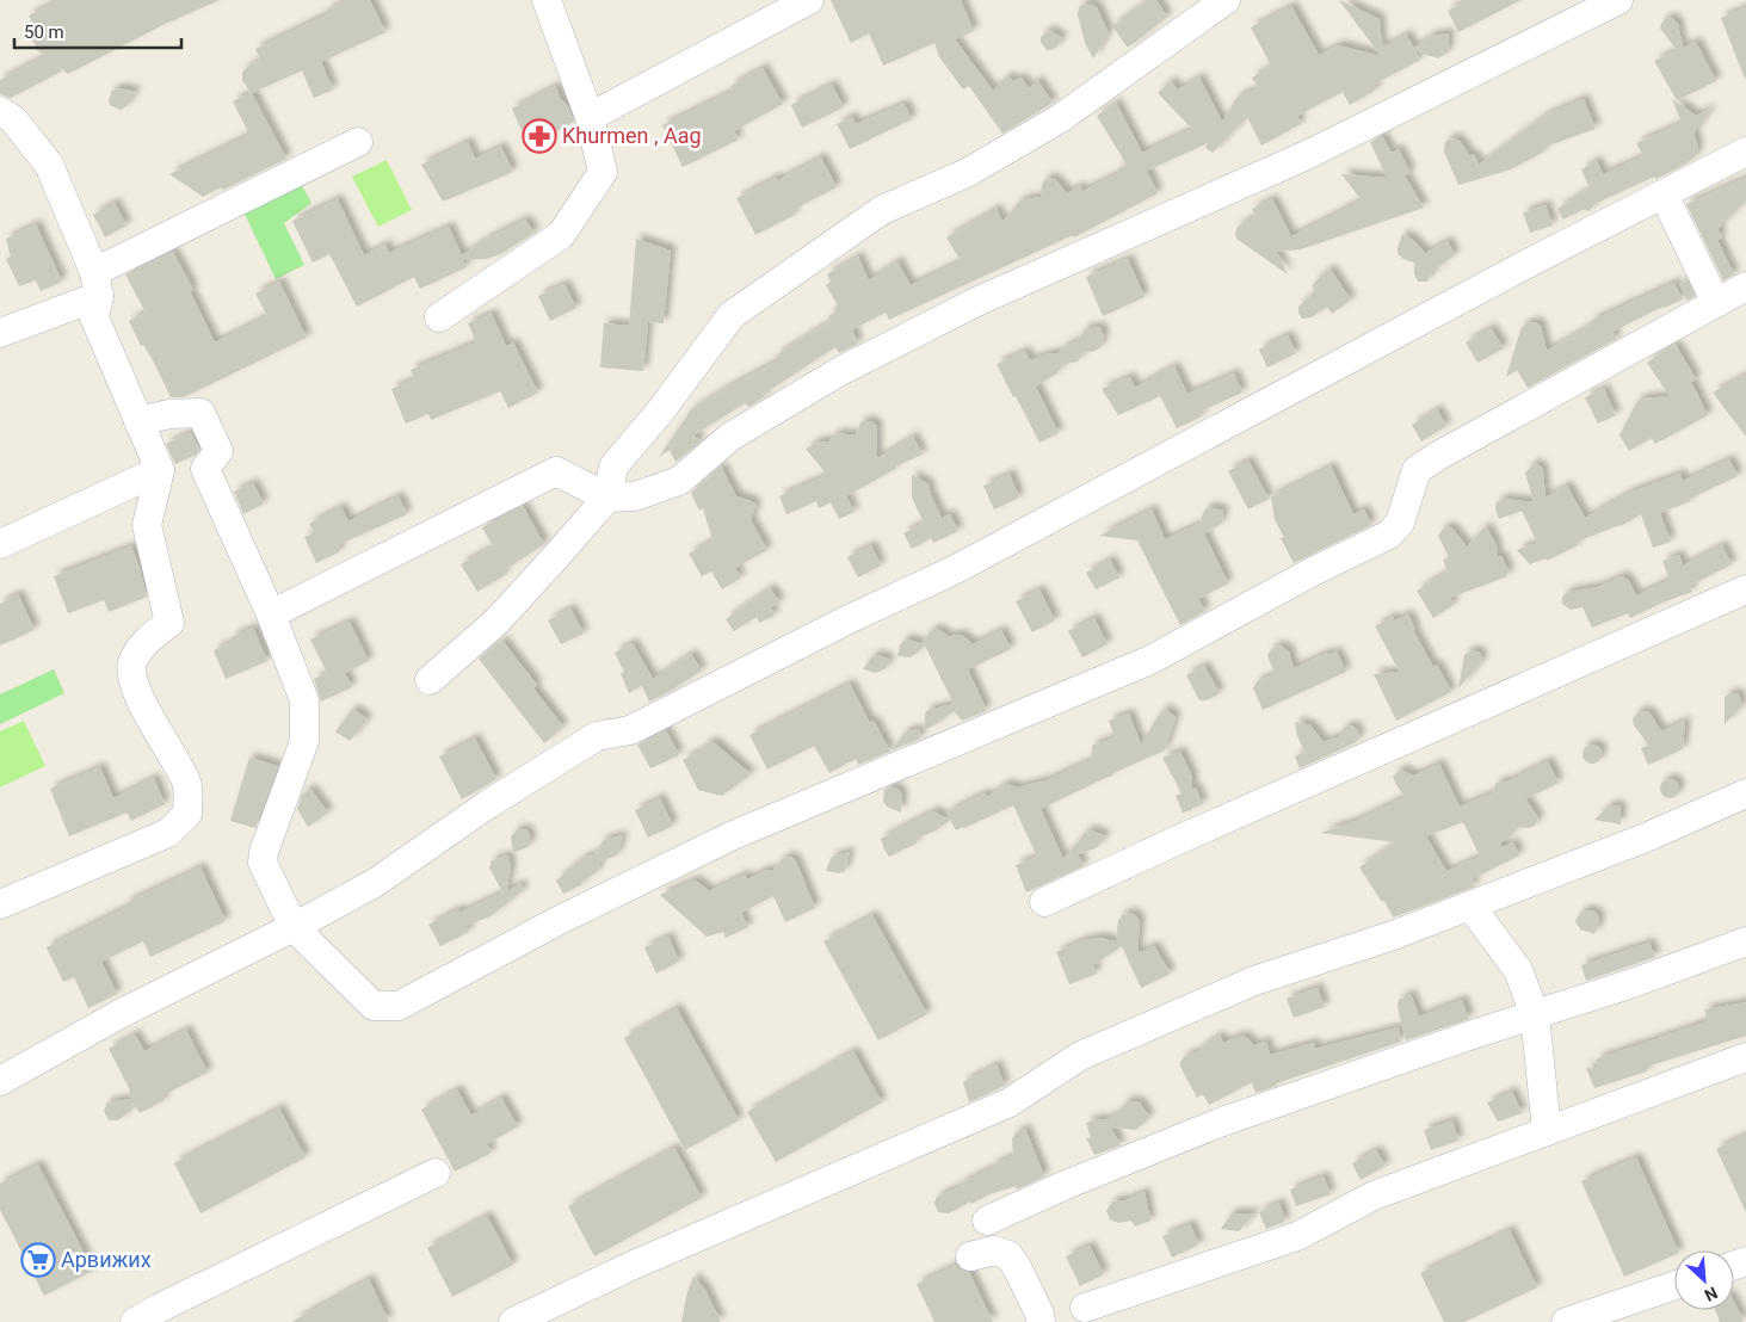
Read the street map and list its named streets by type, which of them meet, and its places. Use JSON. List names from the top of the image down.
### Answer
{
  "places": {
    "pharmacy": ["Khurmen , Aag"],
    "supermarket": ["Арвижих"]
  },
  "scale_bar": "50 m",
  "north": "bottom right"
}
